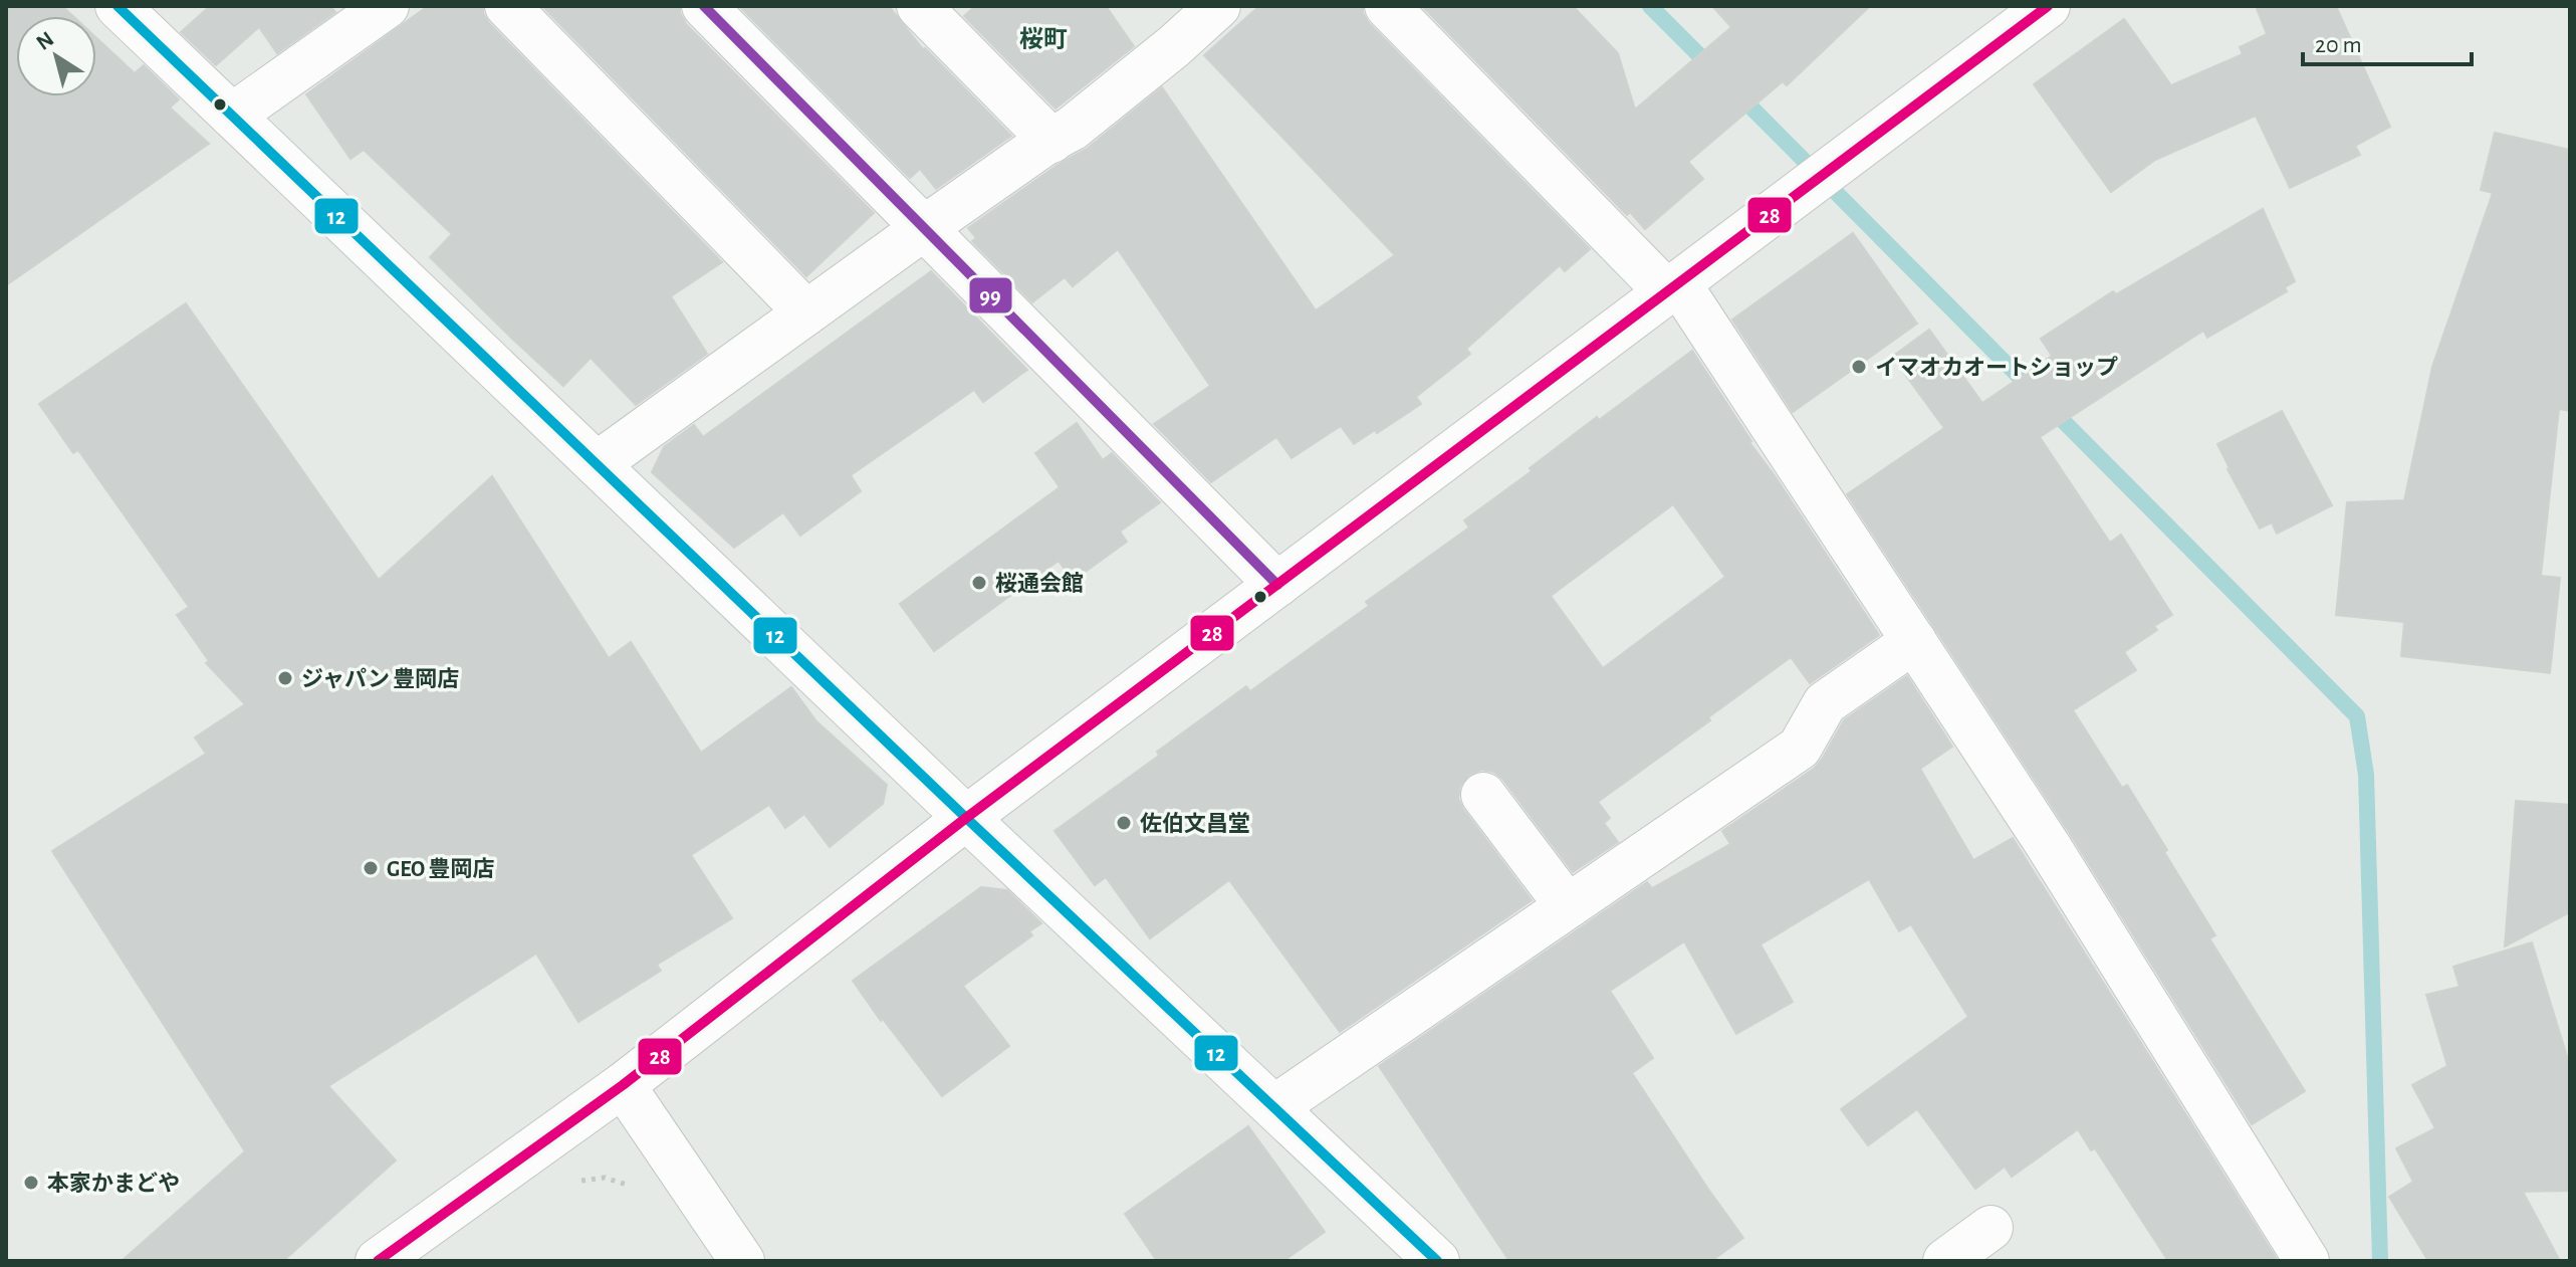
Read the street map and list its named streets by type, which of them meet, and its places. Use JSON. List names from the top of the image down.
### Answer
{
  "districts": ["桜町"],
  "places": [
    "イマオカオートショップ",
    "桜通会館",
    "ジャパン 豊岡店",
    "佐伯文昌堂",
    "GEO 豊岡店",
    "本家かまどや"
  ],
  "lines": ["transit line 12", "transit line 99", "transit line 28"],
  "scale_bar": "20 m",
  "north": "top left"
}
